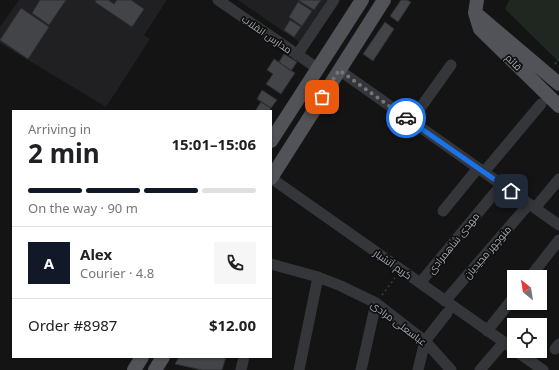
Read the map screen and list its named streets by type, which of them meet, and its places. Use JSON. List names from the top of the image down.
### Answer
{
  "streets": {
    "main road": ["قائم"],
    "street": [
      "مدارس انقلاب",
      "مهدی شاهمرادی",
      "منوچهر مجیدیان",
      "کریم آتشبار",
      "عباسعلی مرادی"
    ]
  },
  "crossings": [
    ["مهدی شاهمرادی", "کریم آتشبار"],
    ["منوچهر مجیدیان", "کریم آتشبار"]
  ],
  "north": "top left",
  "page": {
    "heading": ["2 min", "Arriving in", "15:01–15:06"],
    "panel": [
      "Alex",
      "Courier · 4.8",
      "Order #8987",
      "$12.00"
    ],
    "bar": "On the way · 90 m",
    "round": "A"
  }
}
